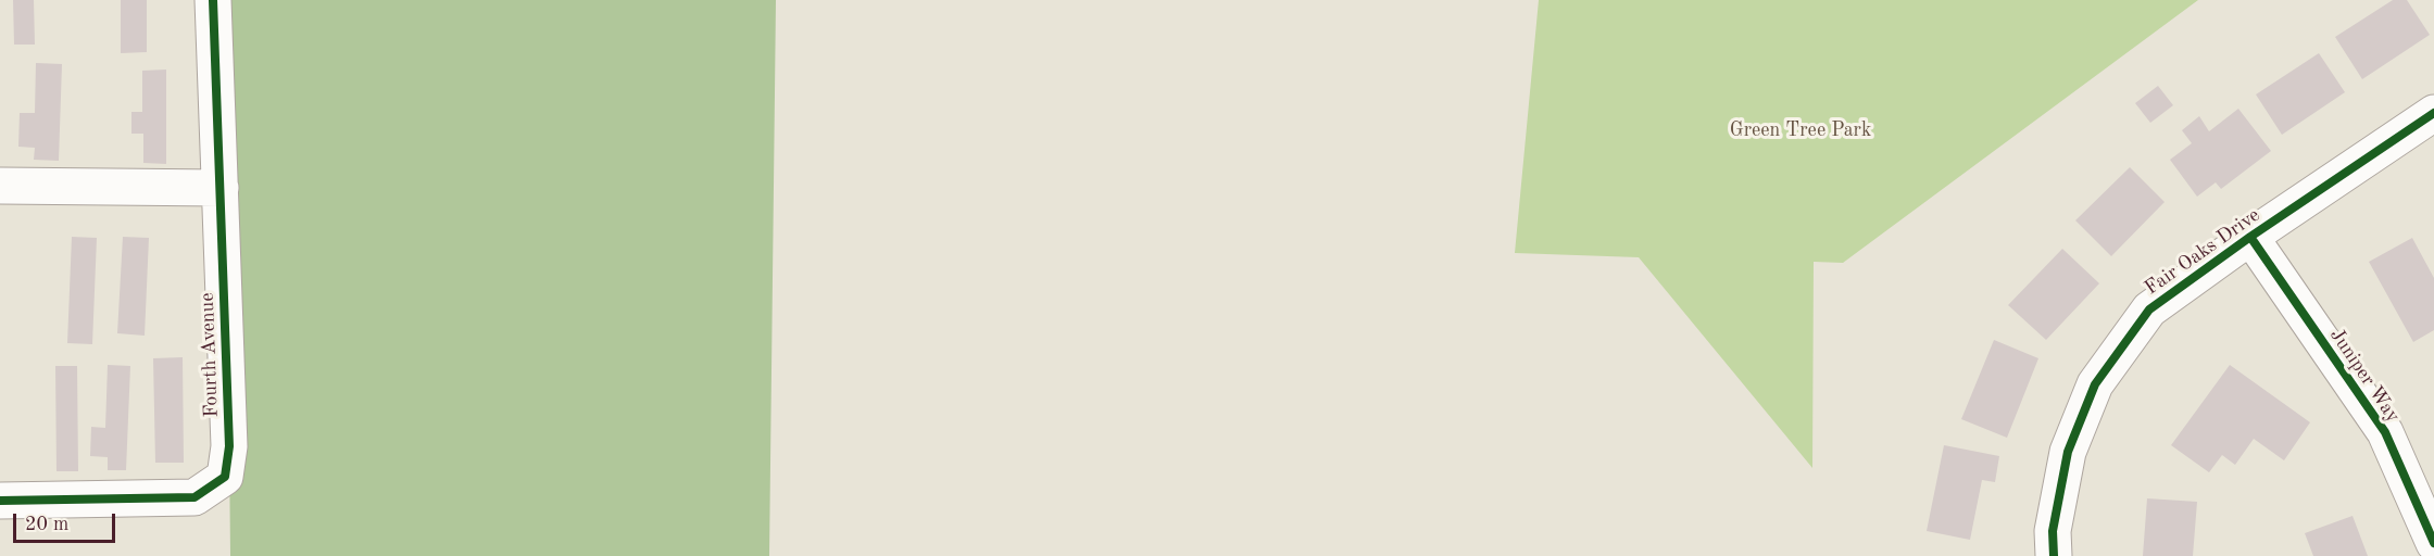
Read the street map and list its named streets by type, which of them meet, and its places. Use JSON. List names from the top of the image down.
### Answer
{
  "streets": {
    "street": ["Fair Oaks Drive", "Fourth Avenue", "Juniper Way"]
  },
  "crossings": [
    ["Fair Oaks Drive", "Juniper Way"]
  ],
  "parks": ["Green Tree Park"],
  "scale_bar": "20 m"
}
